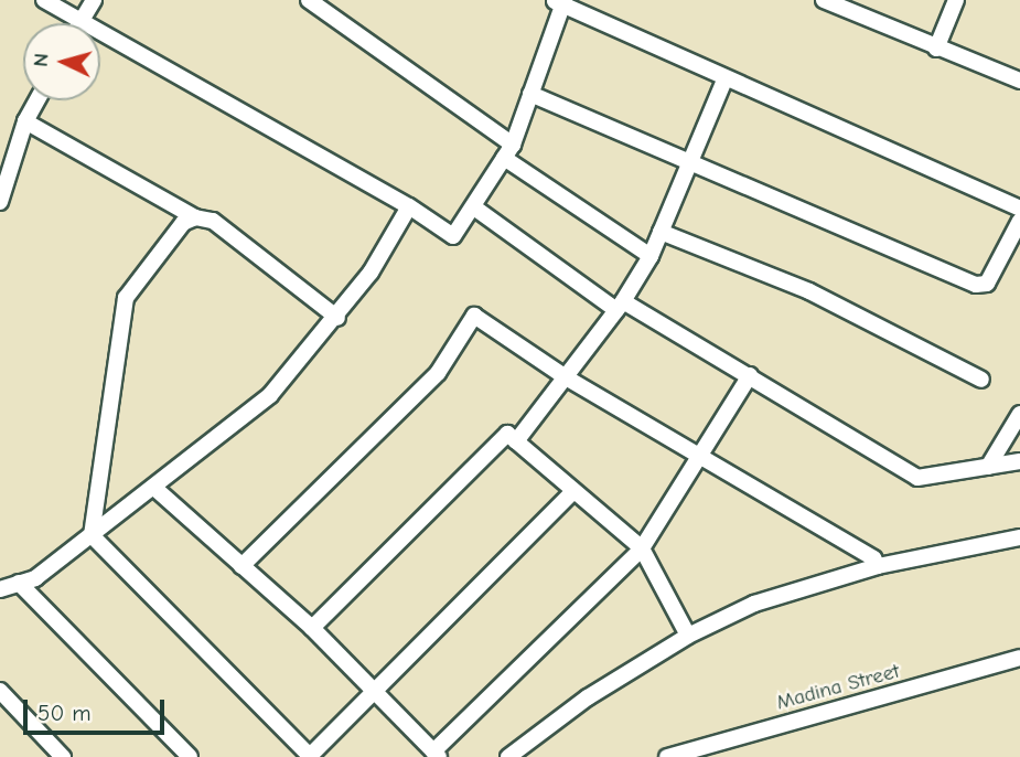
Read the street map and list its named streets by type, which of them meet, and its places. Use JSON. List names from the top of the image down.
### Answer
{
  "streets": {
    "street": ["Madina Street"]
  },
  "scale_bar": "50 m",
  "north": "left"
}
